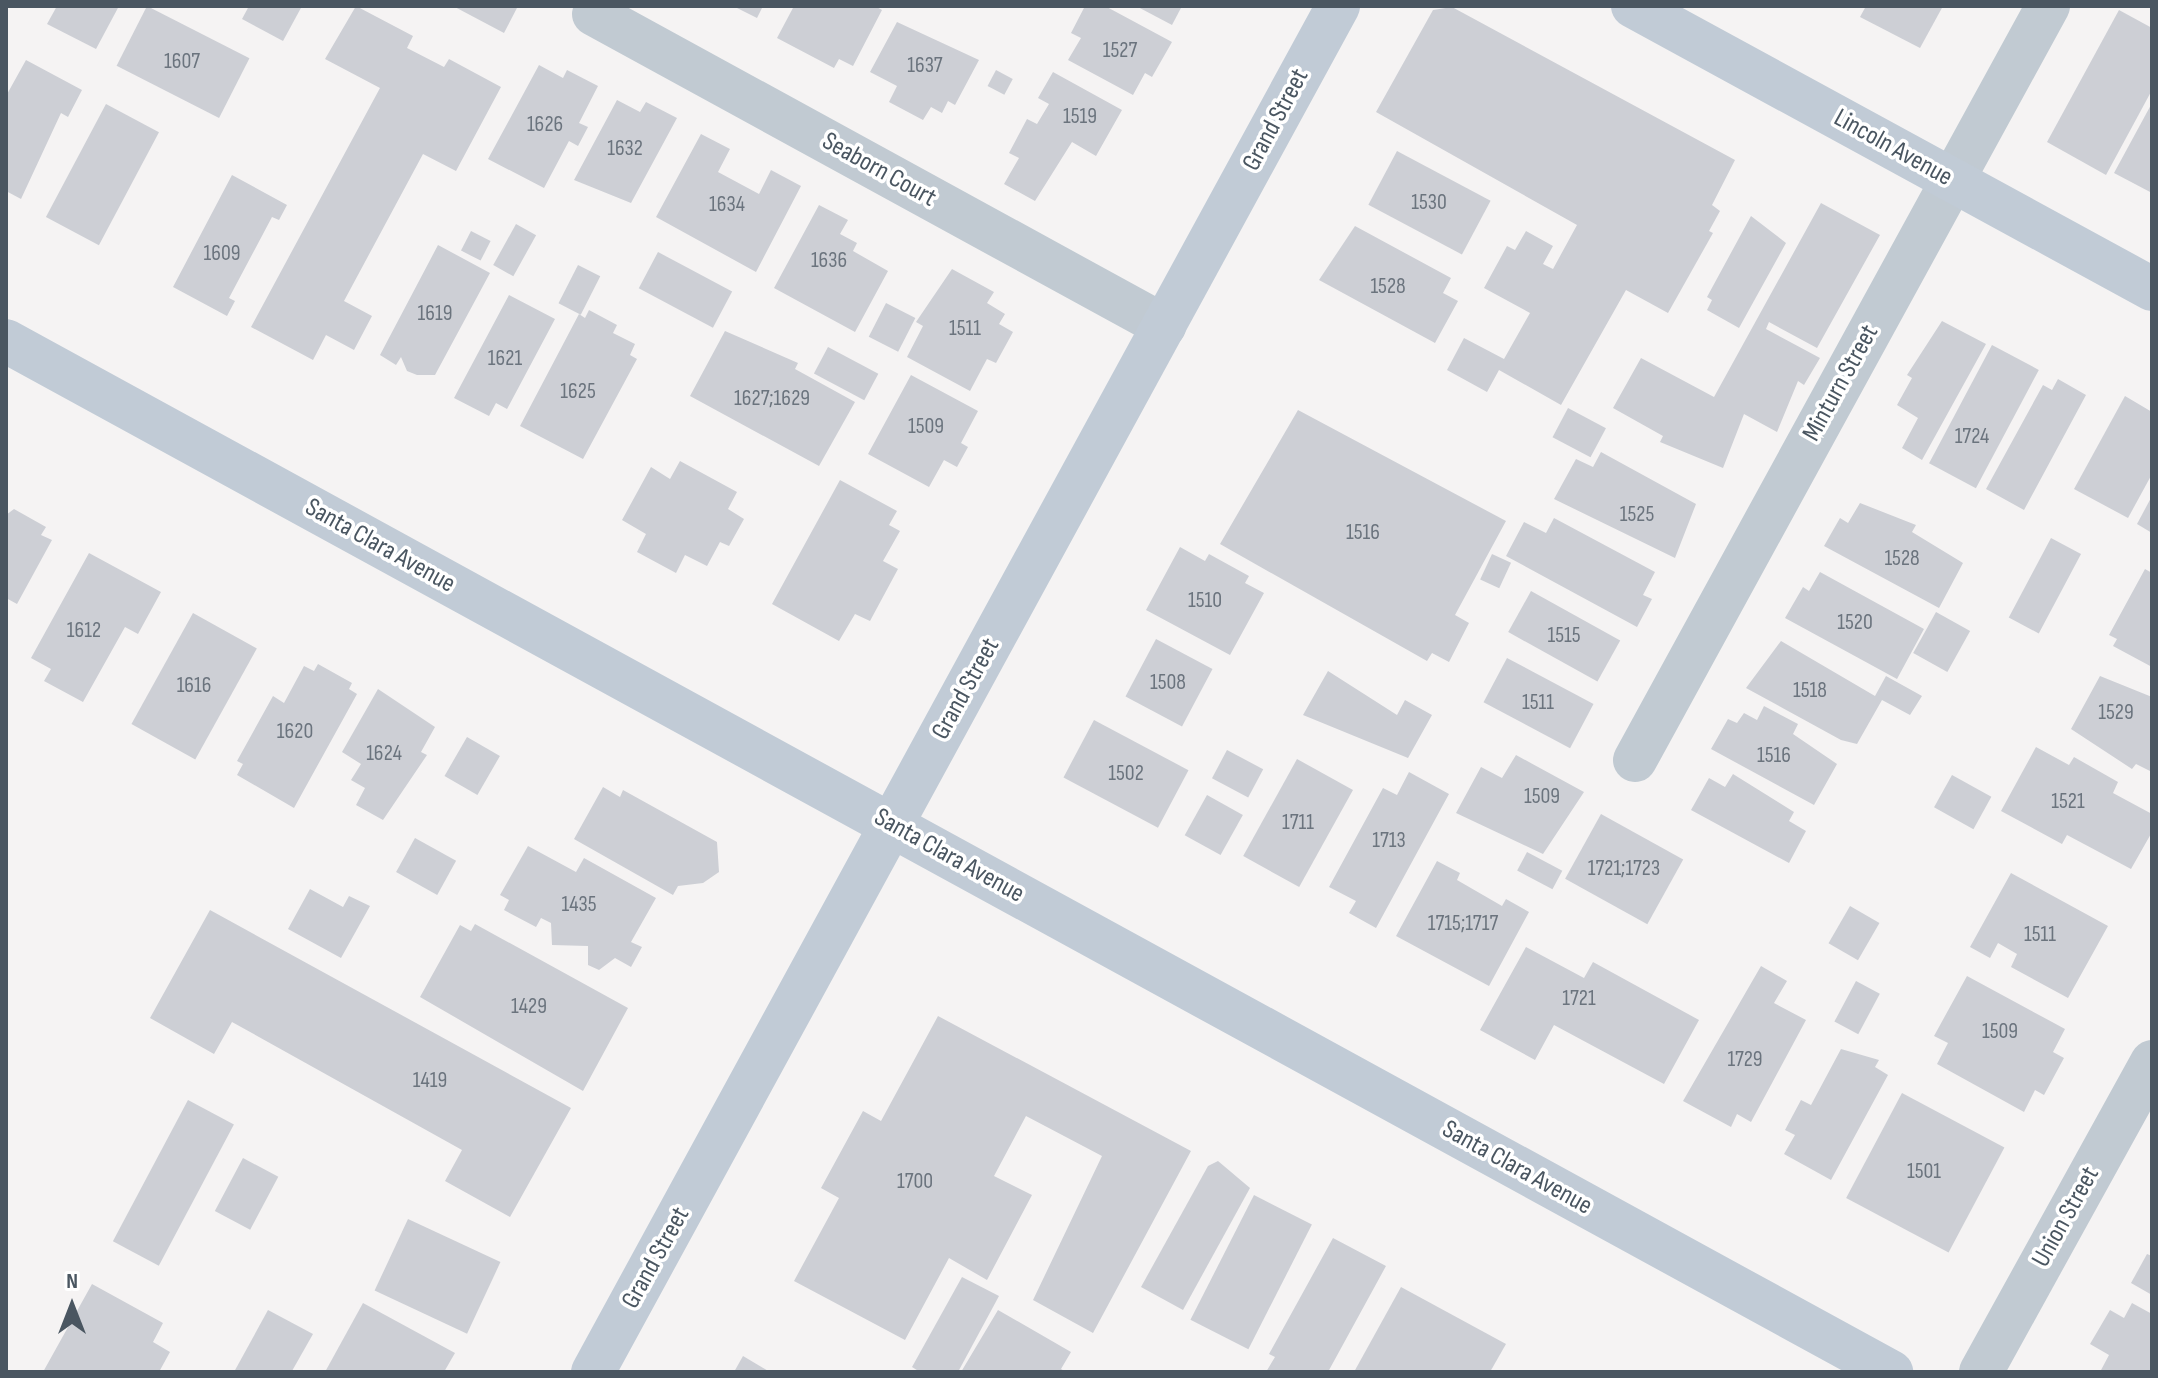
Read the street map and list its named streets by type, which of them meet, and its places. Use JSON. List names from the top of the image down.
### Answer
{
  "streets": {
    "street": [
      "Grand Street",
      "Lincoln Avenue",
      "Seaborn Court",
      "Minturn Street",
      "Santa Clara Avenue",
      "Union Street"
    ]
  },
  "crossings": [
    ["Grand Street", "Seaborn Court"],
    ["Grand Street", "Santa Clara Avenue"],
    ["Lincoln Avenue", "Minturn Street"]
  ],
  "house_numbers": [
    "1527",
    "1607",
    "1637",
    "1519",
    "1626",
    "1632",
    "1530",
    "1634",
    "1609",
    "1636",
    "1528",
    "1619",
    "1511",
    "1621",
    "1625",
    "1627;1629",
    "1509",
    "1724",
    "1525",
    "1516",
    "1528",
    "1510",
    "1520",
    "1612",
    "1515",
    "1508",
    "1616",
    "1518",
    "1511",
    "1529",
    "1620",
    "1624",
    "1516",
    "1502",
    "1509",
    "1521",
    "1711",
    "1713",
    "1721;1723",
    "1435",
    "1715;1717",
    "1511",
    "1721",
    "1429",
    "1509",
    "1729",
    "1419",
    "1501",
    "1700"
  ],
  "north": "top"
}
